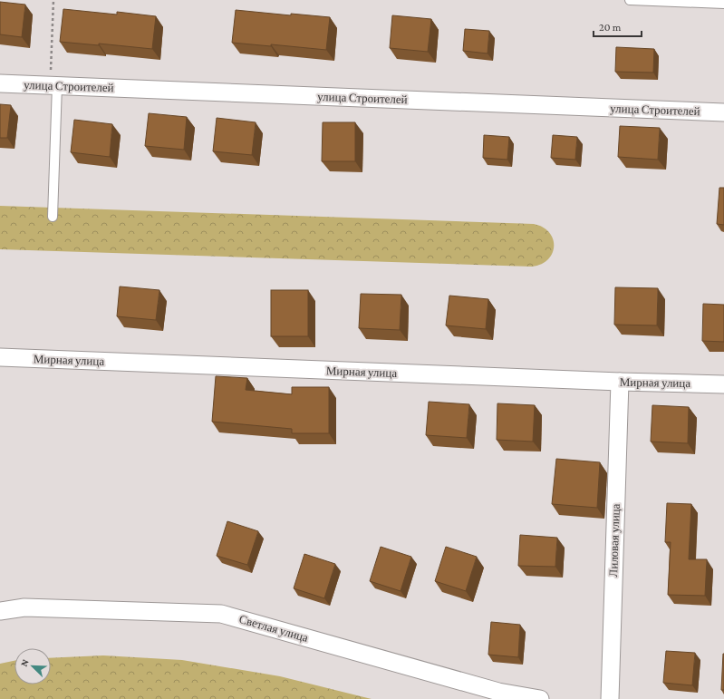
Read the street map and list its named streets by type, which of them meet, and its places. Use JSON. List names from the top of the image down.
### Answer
{
  "streets": {
    "street": [
      "улица Строителей",
      "Мирная улица",
      "Лиловая улица",
      "Светлая улица"
    ]
  },
  "crossings": [
    ["Мирная улица", "Лиловая улица"]
  ],
  "scale_bar": "20 m",
  "north": "top left"
}
